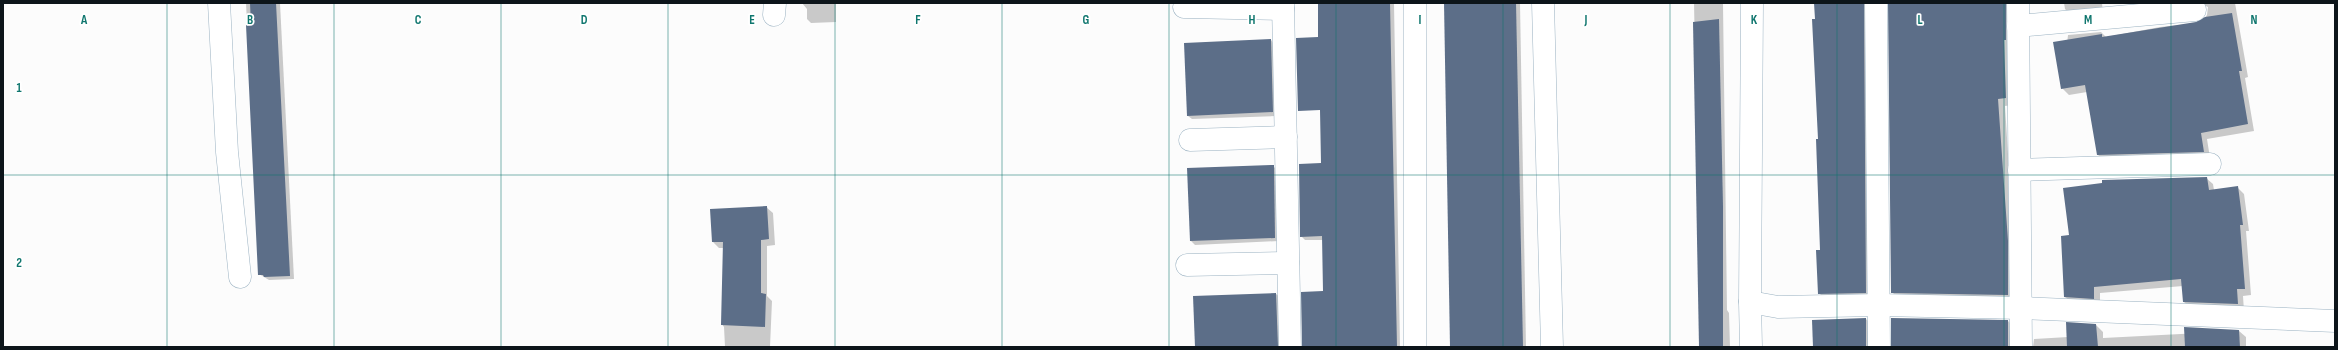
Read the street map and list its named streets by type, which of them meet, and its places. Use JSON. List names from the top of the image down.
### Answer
{
  "grid": {
    "columns": [
      "A",
      "B",
      "C",
      "D",
      "E",
      "F",
      "G",
      "H",
      "I",
      "J",
      "K",
      "L",
      "M",
      "N"
    ],
    "rows": ["1", "2"]
  }
}
